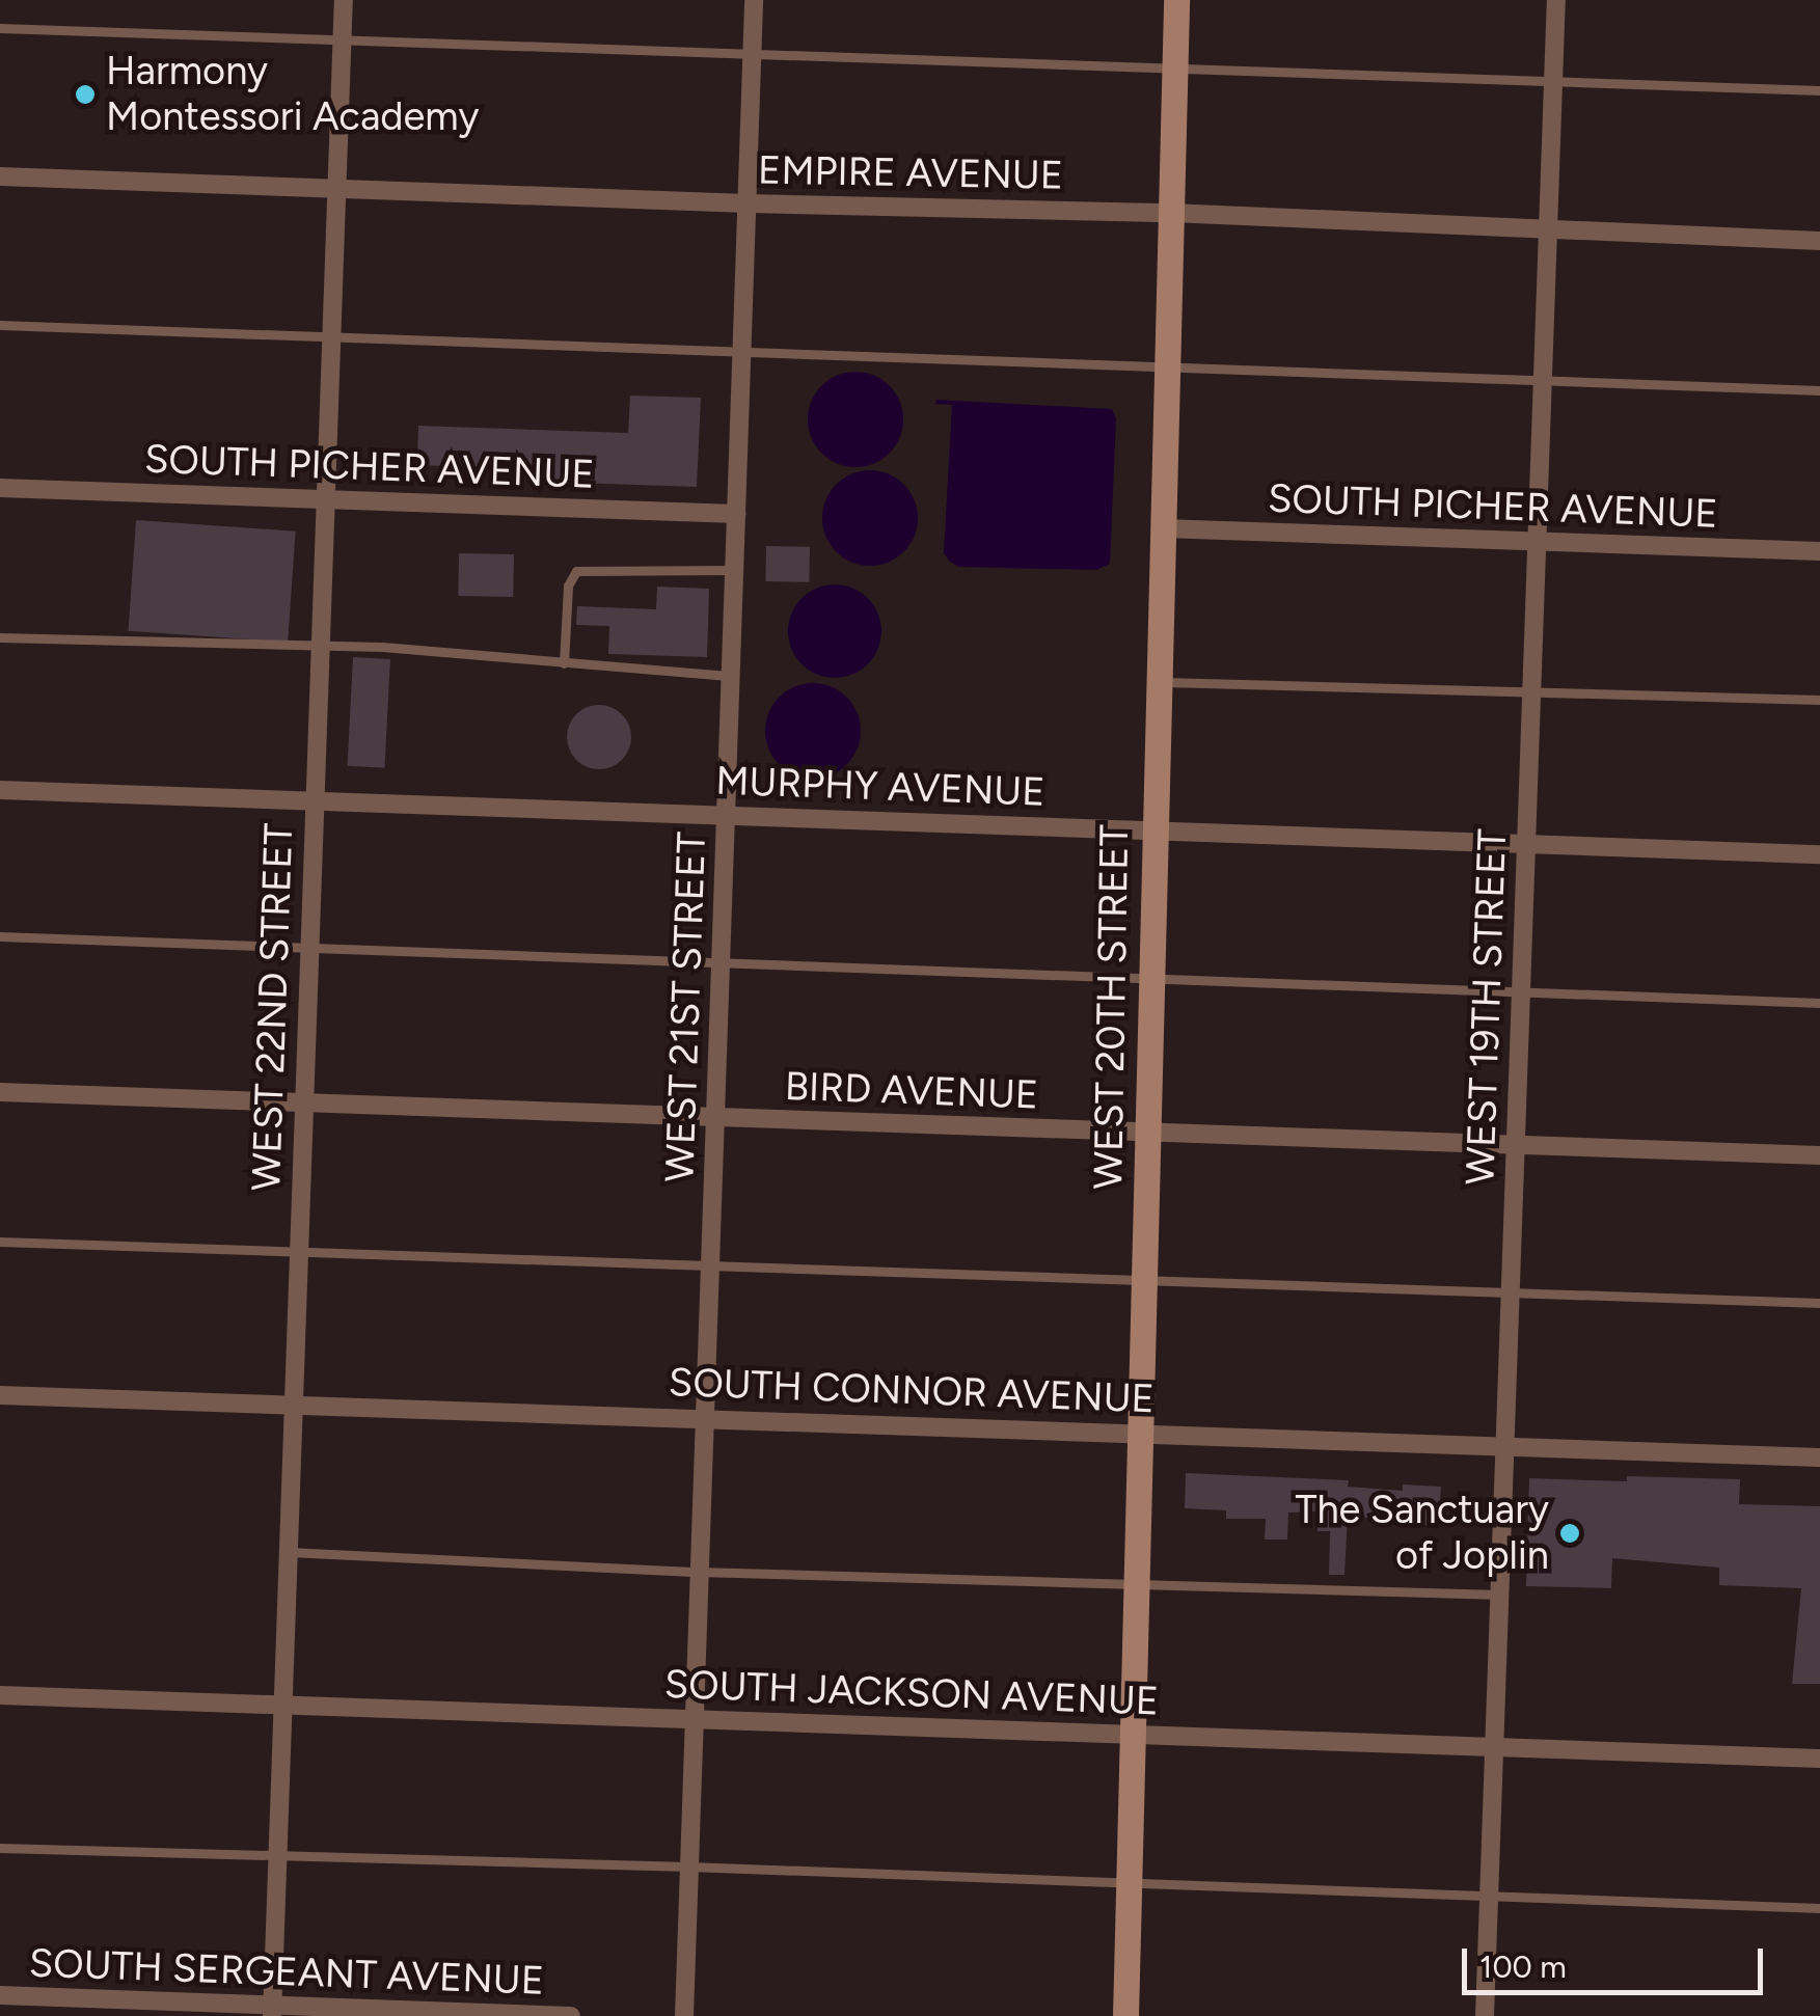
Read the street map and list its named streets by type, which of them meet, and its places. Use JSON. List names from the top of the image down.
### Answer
{
  "streets": {
    "main road": ["WEST 20TH STREET"],
    "street": [
      "EMPIRE AVENUE",
      "SOUTH PICHER AVENUE",
      "MURPHY AVENUE",
      "WEST 22ND STREET",
      "WEST 21ST STREET",
      "WEST 19TH STREET",
      "BIRD AVENUE",
      "SOUTH CONNOR AVENUE",
      "SOUTH JACKSON AVENUE",
      "SOUTH SERGEANT AVENUE"
    ]
  },
  "crossings": [
    ["EMPIRE AVENUE", "WEST 22ND STREET"],
    ["EMPIRE AVENUE", "WEST 21ST STREET"],
    ["EMPIRE AVENUE", "WEST 20TH STREET"],
    ["EMPIRE AVENUE", "WEST 19TH STREET"],
    ["SOUTH PICHER AVENUE", "WEST 22ND STREET"],
    ["SOUTH PICHER AVENUE", "WEST 21ST STREET"],
    ["SOUTH PICHER AVENUE", "WEST 20TH STREET"],
    ["SOUTH PICHER AVENUE", "WEST 19TH STREET"],
    ["MURPHY AVENUE", "WEST 22ND STREET"],
    ["MURPHY AVENUE", "WEST 21ST STREET"],
    ["MURPHY AVENUE", "WEST 20TH STREET"],
    ["MURPHY AVENUE", "WEST 19TH STREET"],
    ["WEST 22ND STREET", "BIRD AVENUE"],
    ["WEST 22ND STREET", "SOUTH CONNOR AVENUE"],
    ["WEST 22ND STREET", "SOUTH JACKSON AVENUE"],
    ["WEST 22ND STREET", "SOUTH SERGEANT AVENUE"],
    ["WEST 21ST STREET", "BIRD AVENUE"],
    ["WEST 21ST STREET", "SOUTH CONNOR AVENUE"],
    ["WEST 21ST STREET", "SOUTH JACKSON AVENUE"],
    ["WEST 20TH STREET", "BIRD AVENUE"],
    ["WEST 20TH STREET", "SOUTH CONNOR AVENUE"],
    ["WEST 20TH STREET", "SOUTH JACKSON AVENUE"],
    ["WEST 19TH STREET", "BIRD AVENUE"],
    ["WEST 19TH STREET", "SOUTH CONNOR AVENUE"],
    ["WEST 19TH STREET", "SOUTH JACKSON AVENUE"]
  ],
  "places": ["Harmony Montessori Academy", "The Sanctuary of Joplin"],
  "scale_bar": "100 m"
}
